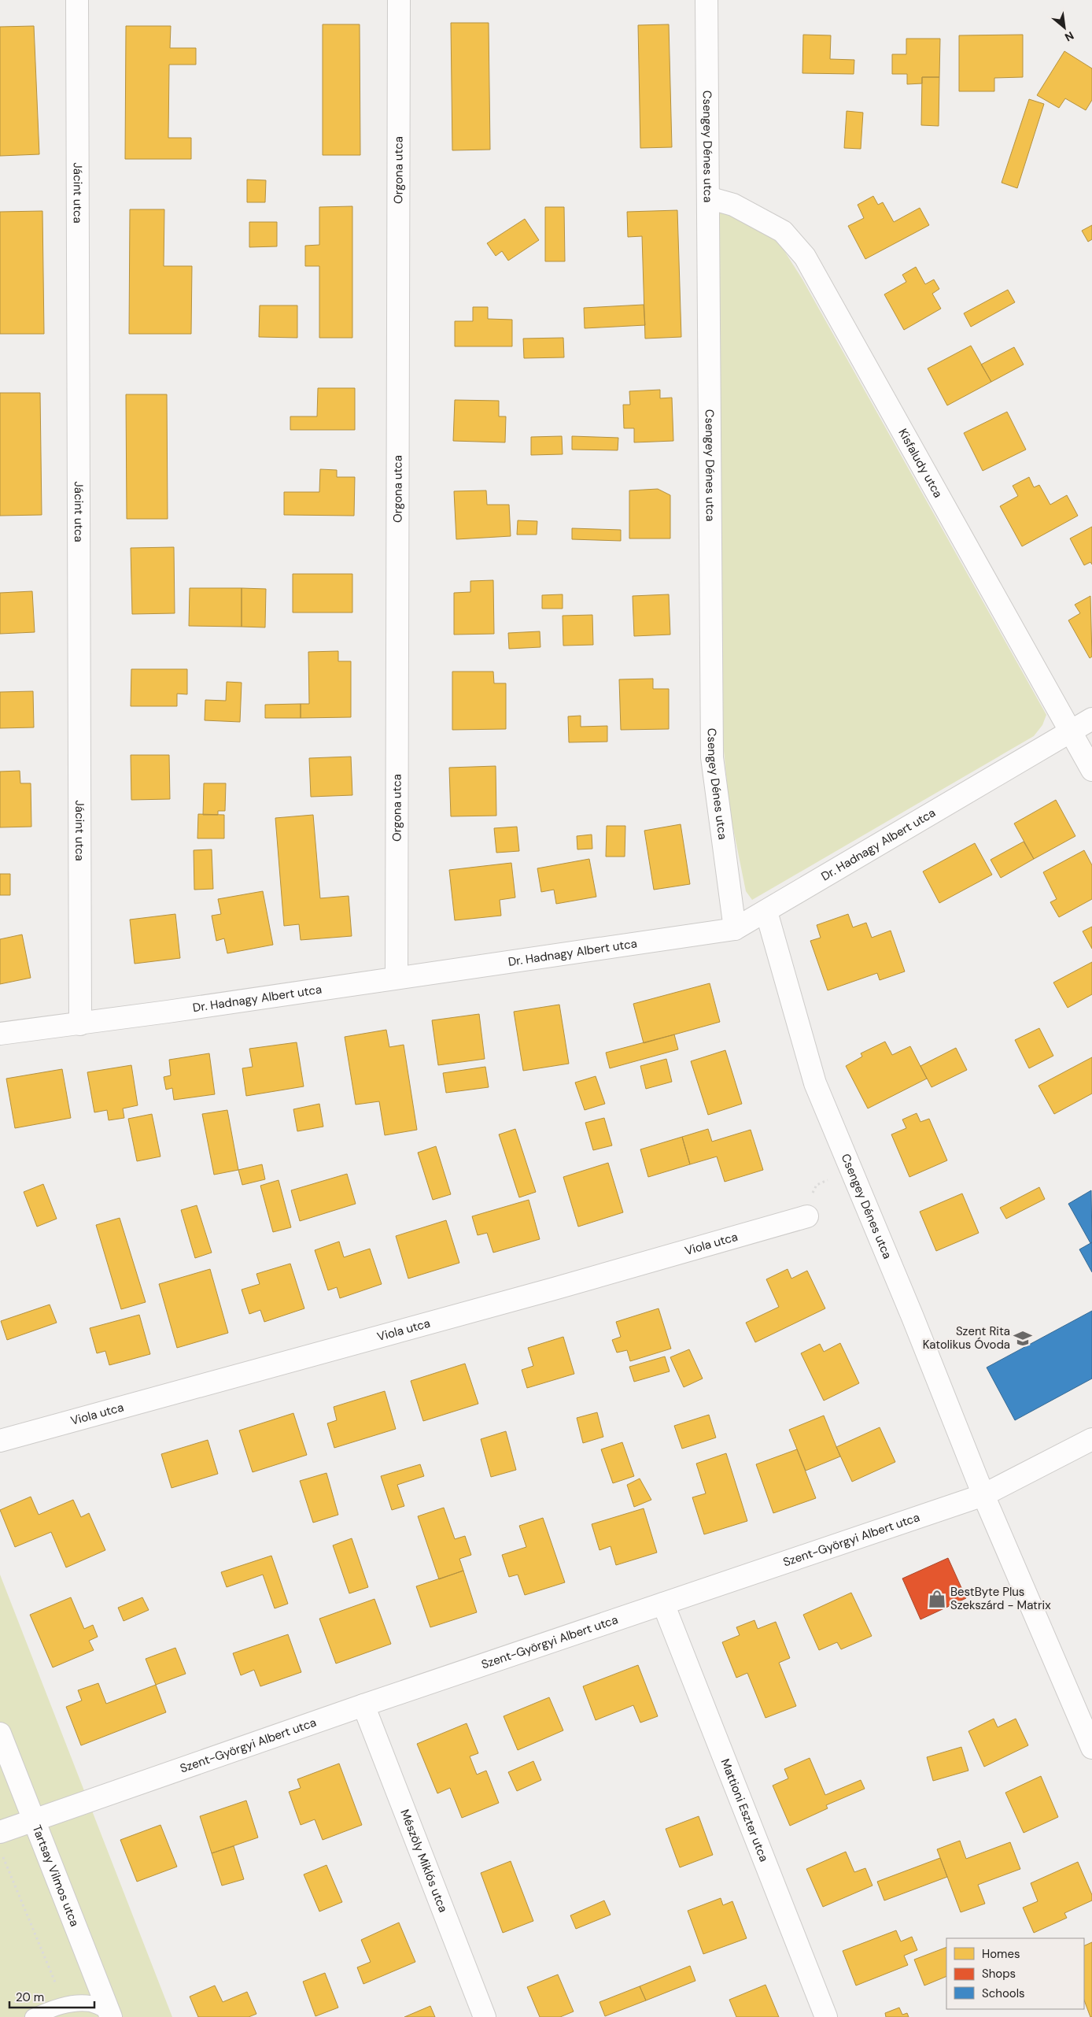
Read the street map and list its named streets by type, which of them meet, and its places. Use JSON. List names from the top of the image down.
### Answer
{
  "streets": {
    "street": [
      "Csengey Dénes utca",
      "Orgona utca",
      "Jácint utca",
      "Kisfaludy utca",
      "Dr. Hadnagy Albert utca",
      "Viola utca",
      "Szent-Györgyi Albert utca",
      "Mattioni Eszter utca",
      "Mészöly Miklós utca",
      "Tartsay Vilmos utca"
    ]
  },
  "crossings": [
    ["Csengey Dénes utca", "Kisfaludy utca"],
    ["Csengey Dénes utca", "Dr. Hadnagy Albert utca"],
    ["Csengey Dénes utca", "Szent-Györgyi Albert utca"],
    ["Orgona utca", "Dr. Hadnagy Albert utca"],
    ["Jácint utca", "Dr. Hadnagy Albert utca"],
    ["Kisfaludy utca", "Dr. Hadnagy Albert utca"],
    ["Szent-Györgyi Albert utca", "Mattioni Eszter utca"],
    ["Szent-Györgyi Albert utca", "Mészöly Miklós utca"],
    ["Szent-Györgyi Albert utca", "Tartsay Vilmos utca"]
  ],
  "places": {
    "school or university": ["Szent Rita Katolikus Óvoda"],
    "shop": ["BestByte Plus Szekszárd - Matrix"]
  },
  "legend": ["Homes", "Shops", "Schools"],
  "scale_bar": "20 m",
  "north": "bottom right"
}
